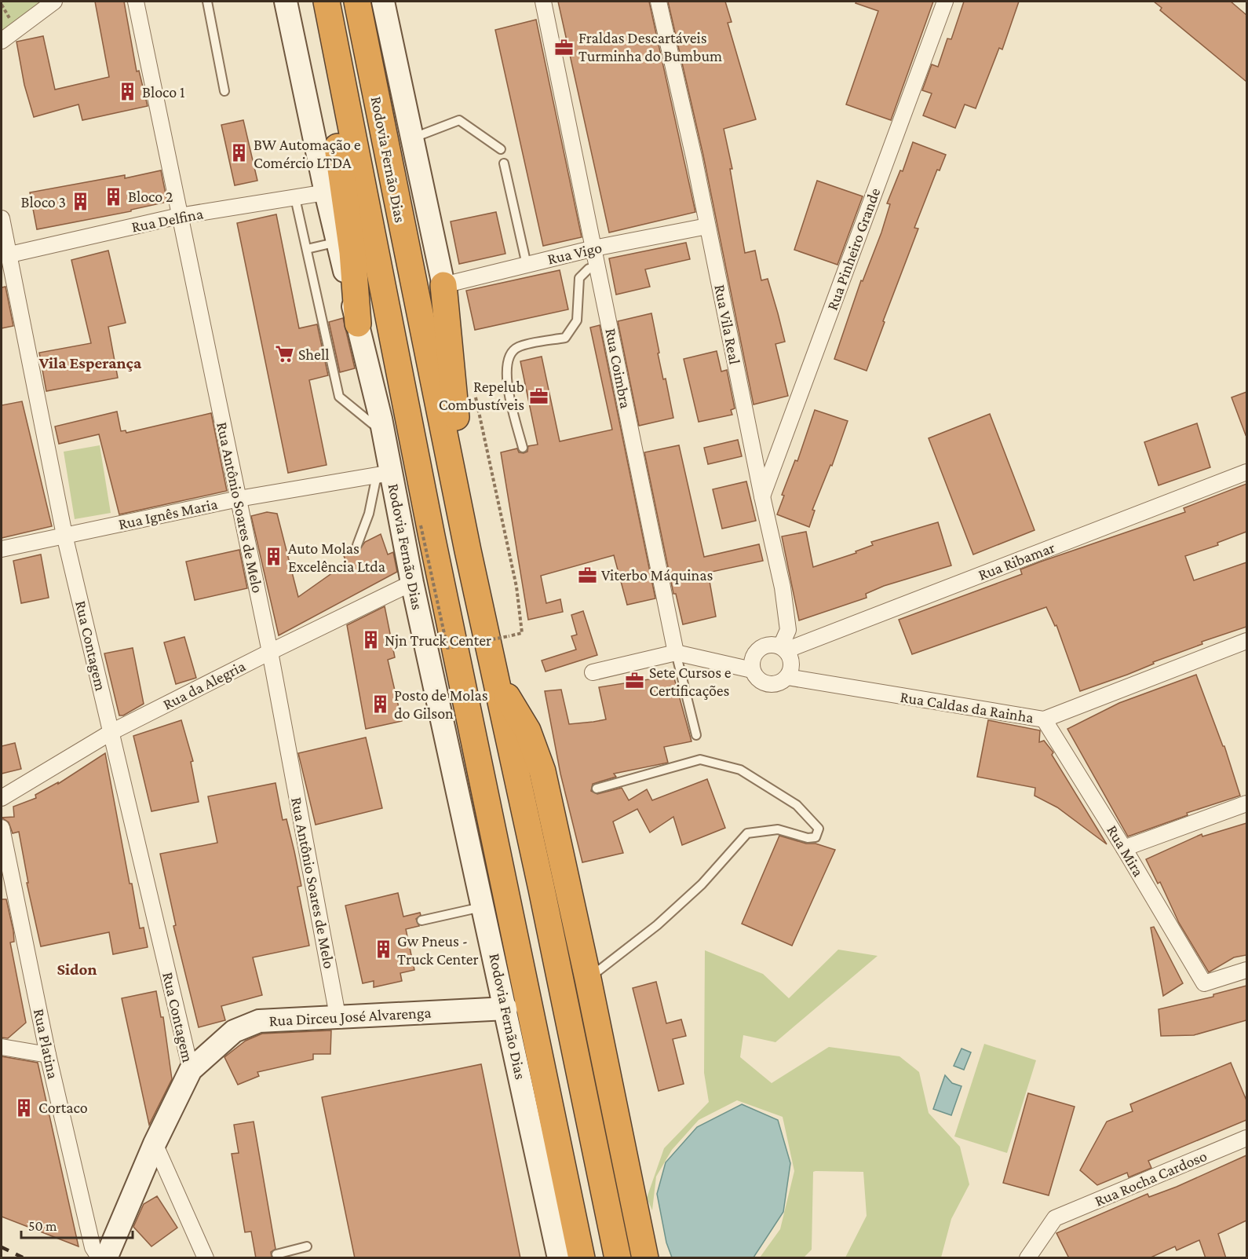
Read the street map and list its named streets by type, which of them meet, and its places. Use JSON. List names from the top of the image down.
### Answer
{
  "streets": {
    "highway": ["Rodovia Fernão Dias"],
    "main road": ["Rua Dirceu José Alvarenga"],
    "street": [
      "Rua Delfina",
      "Rua Pinheiro Grande",
      "Rua Vigo",
      "Rua Vila Real",
      "Rua Coimbra",
      "Rua Antônio Soares de Melo",
      "Rua Ignês Maria",
      "Rua Ribamar",
      "Rua Contagem",
      "Rua da Alegria",
      "Rua Caldas da Rainha",
      "Rua Mira",
      "Rua Platina",
      "Rua Rocha Cardoso"
    ]
  },
  "crossings": [
    ["Rodovia Fernão Dias", "Rua Delfina"],
    ["Rodovia Fernão Dias", "Rua Vigo"],
    ["Rodovia Fernão Dias", "Rua Ignês Maria"],
    ["Rodovia Fernão Dias", "Rua da Alegria"],
    ["Rodovia Fernão Dias", "Rua Dirceu José Alvarenga"],
    ["Rua Delfina", "Rua Antônio Soares de Melo"],
    ["Rua Delfina", "Rua Contagem"],
    ["Rua Pinheiro Grande", "Rua Vila Real"],
    ["Rua Vigo", "Rua Vila Real"],
    ["Rua Vigo", "Rua Coimbra"],
    ["Rua Vila Real", "Rua Ribamar"],
    ["Rua Vila Real", "Rua Caldas da Rainha"],
    ["Rua Antônio Soares de Melo", "Rua Ignês Maria"],
    ["Rua Antônio Soares de Melo", "Rua da Alegria"],
    ["Rua Antônio Soares de Melo", "Rua Dirceu José Alvarenga"],
    ["Rua Ignês Maria", "Rua Contagem"],
    ["Rua Ribamar", "Rua Caldas da Rainha"],
    ["Rua Contagem", "Rua da Alegria"],
    ["Rua Contagem", "Rua Dirceu José Alvarenga"],
    ["Rua Caldas da Rainha", "Rua Mira"]
  ],
  "districts": ["Vila Esperança", "Sidon"],
  "places": {
    "office": [
      "Fraldas Descartáveis Turminha do Bumbum",
      "Repelub Combustíveis",
      "Viterbo Máquinas",
      "Sete Cursos e Certificações"
    ],
    "building": [
      "Bloco 1",
      "BW Automação e Comércio LTDA",
      "Bloco 2",
      "Bloco 3",
      "Auto Molas Excelência Ltda",
      "Njn Truck Center",
      "Posto de Molas do Gilson",
      "Gw Pneus - Truck Center",
      "Cortaco"
    ],
    "supermarket": ["Shell"]
  },
  "scale_bar": "50 m"
}
